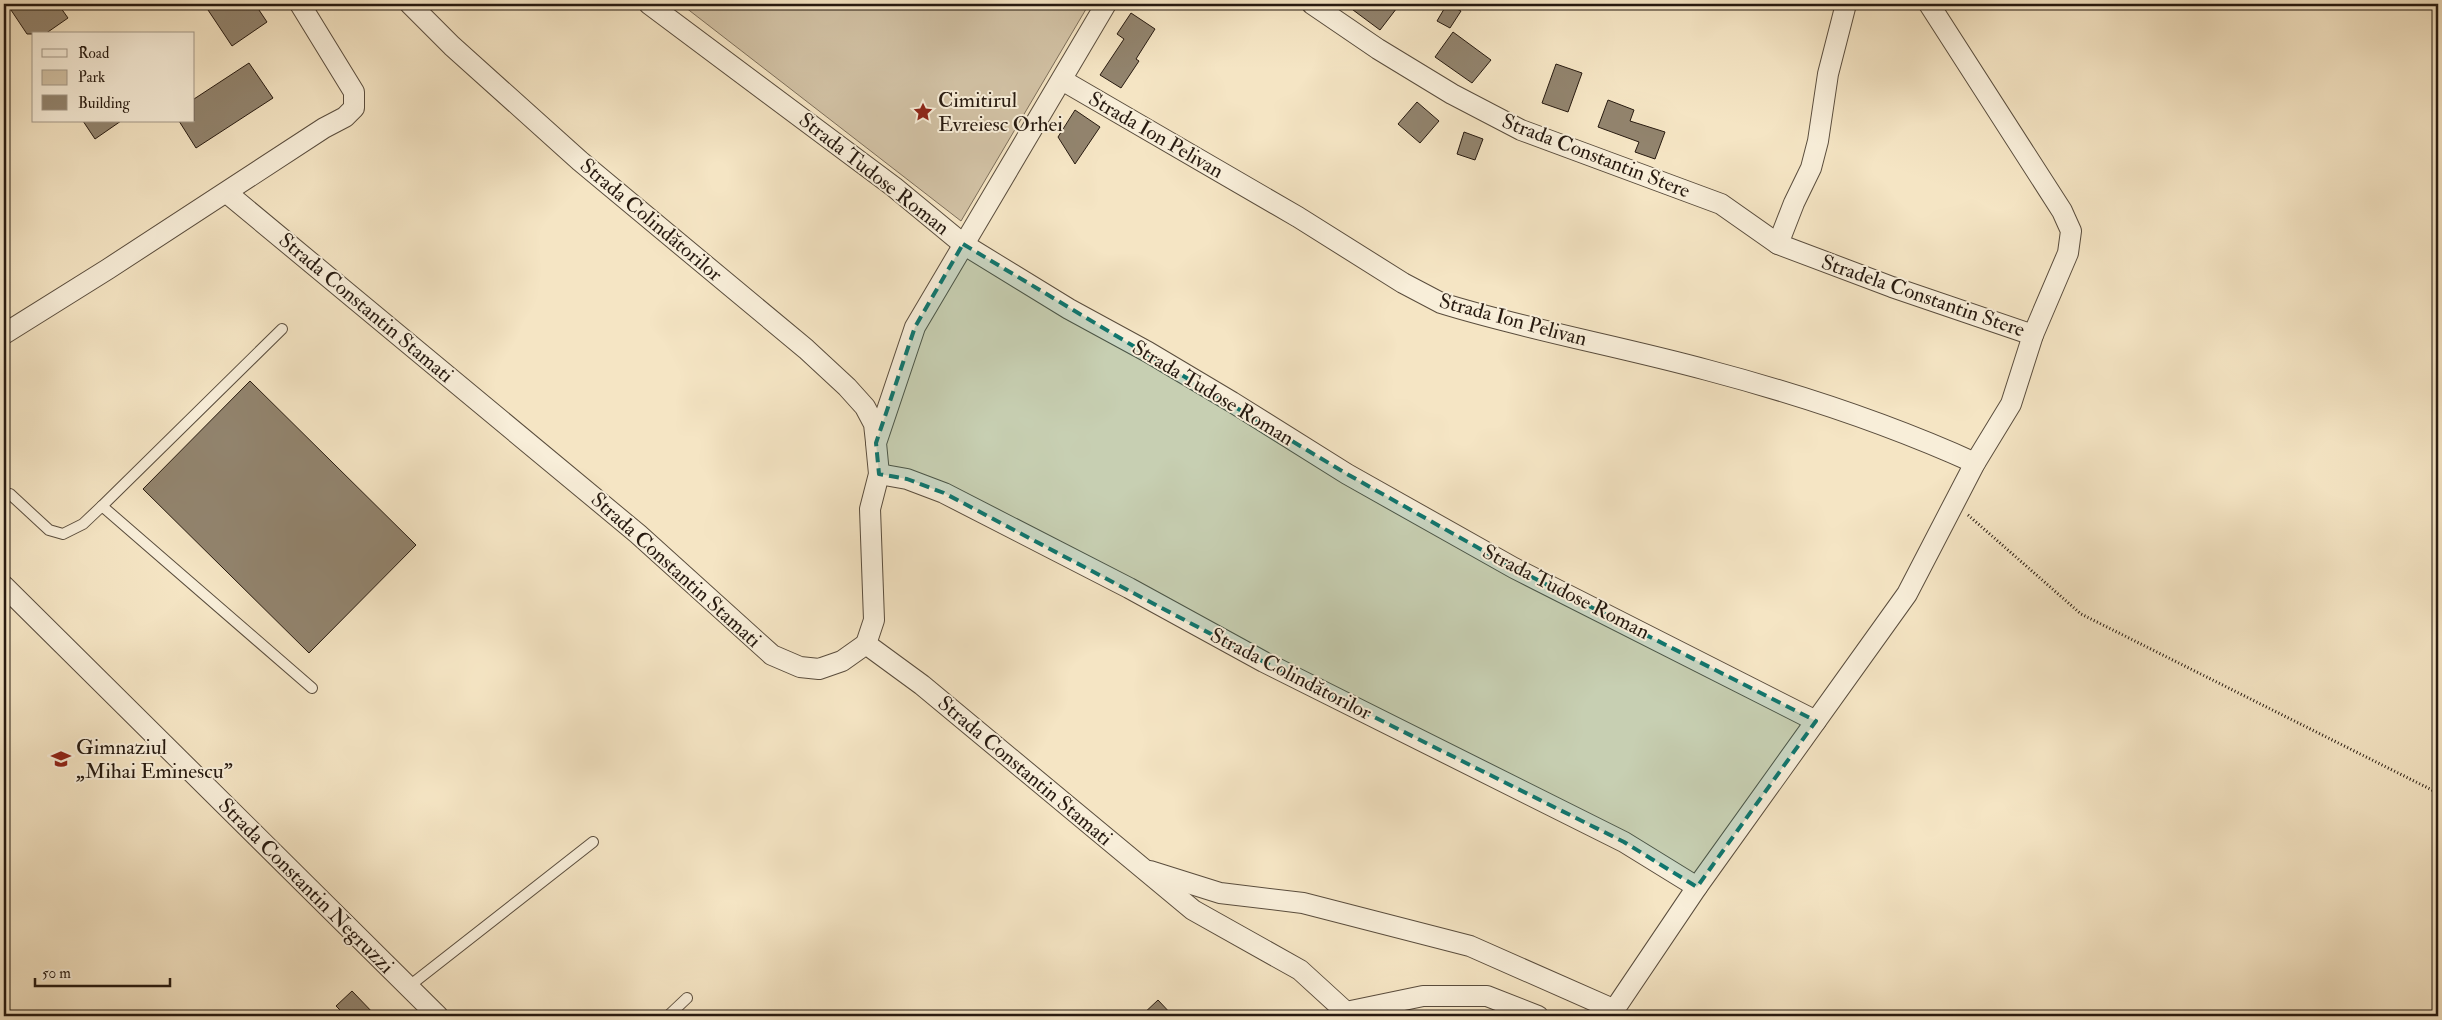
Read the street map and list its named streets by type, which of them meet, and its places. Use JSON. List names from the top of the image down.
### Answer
{
  "streets": {
    "street": [
      "Strada Ion Pelivan",
      "Strada Constantin Stere",
      "Strada Tudose Roman",
      "Strada Colindătorilor",
      "Stradela Constantin Stere",
      "Strada Constantin Stamati",
      "Strada Constantin Negruzzi"
    ]
  },
  "crossings": [
    ["Strada Constantin Stere", "Stradela Constantin Stere"],
    ["Strada Colindătorilor", "Strada Constantin Stamati"]
  ],
  "places": {
    "place": ["Cimitirul Evreiesc Orhei"],
    "school or university": ["Gimnaziul „Mihai Eminescu”"]
  },
  "legend": ["Road", "Park", "Building"],
  "scale_bar": "50 m"
}
